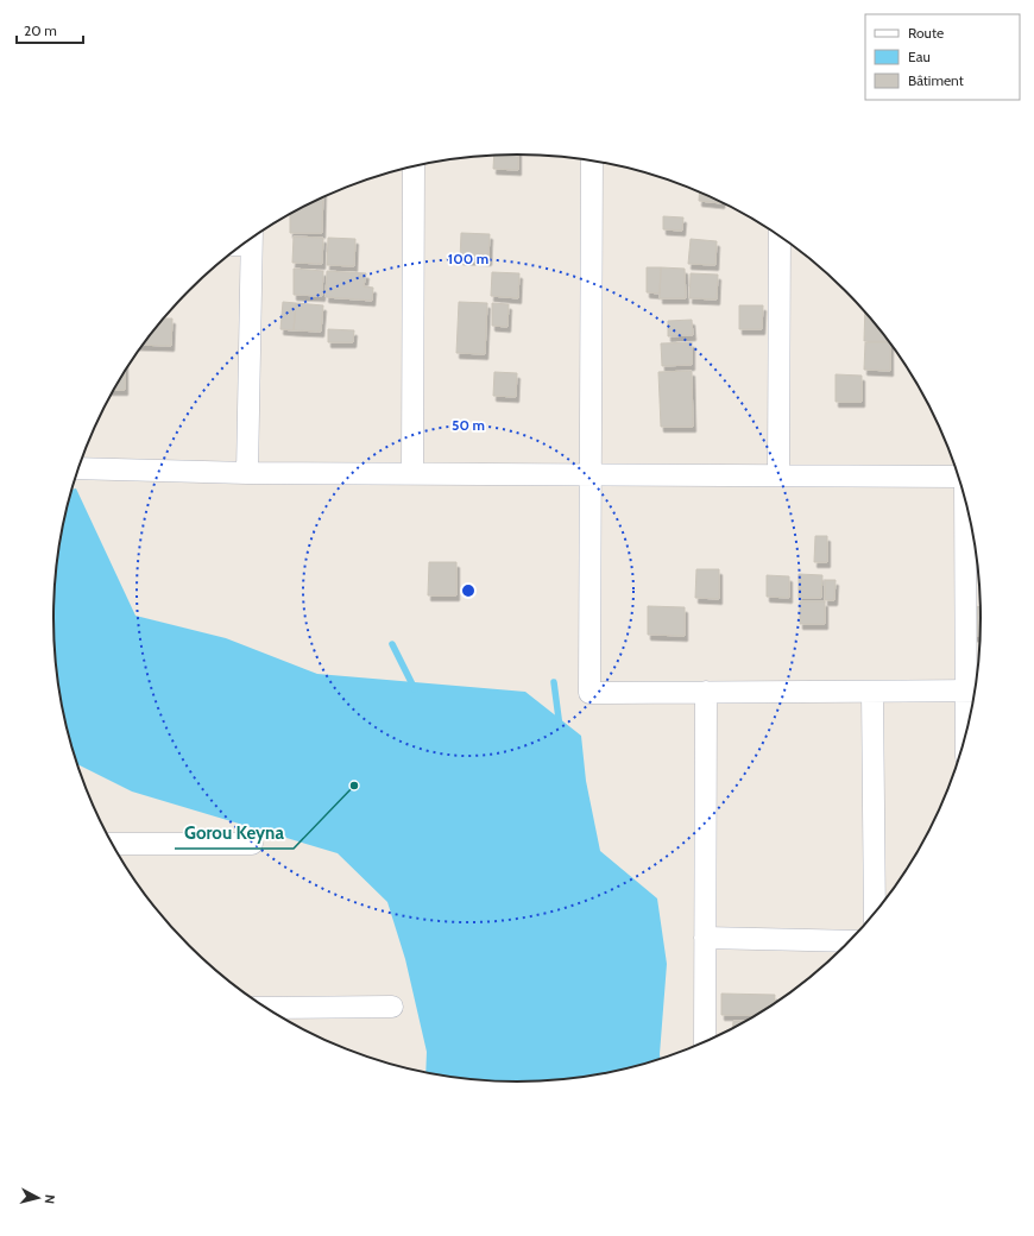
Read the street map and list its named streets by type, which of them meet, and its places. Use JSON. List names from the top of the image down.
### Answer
{
  "places": ["Gorou Keyna"],
  "legend": ["Route", "Eau", "Bâtiment"],
  "scale_bar": "20 m",
  "north": "right",
  "rings": ["100 m", "50 m"]
}
